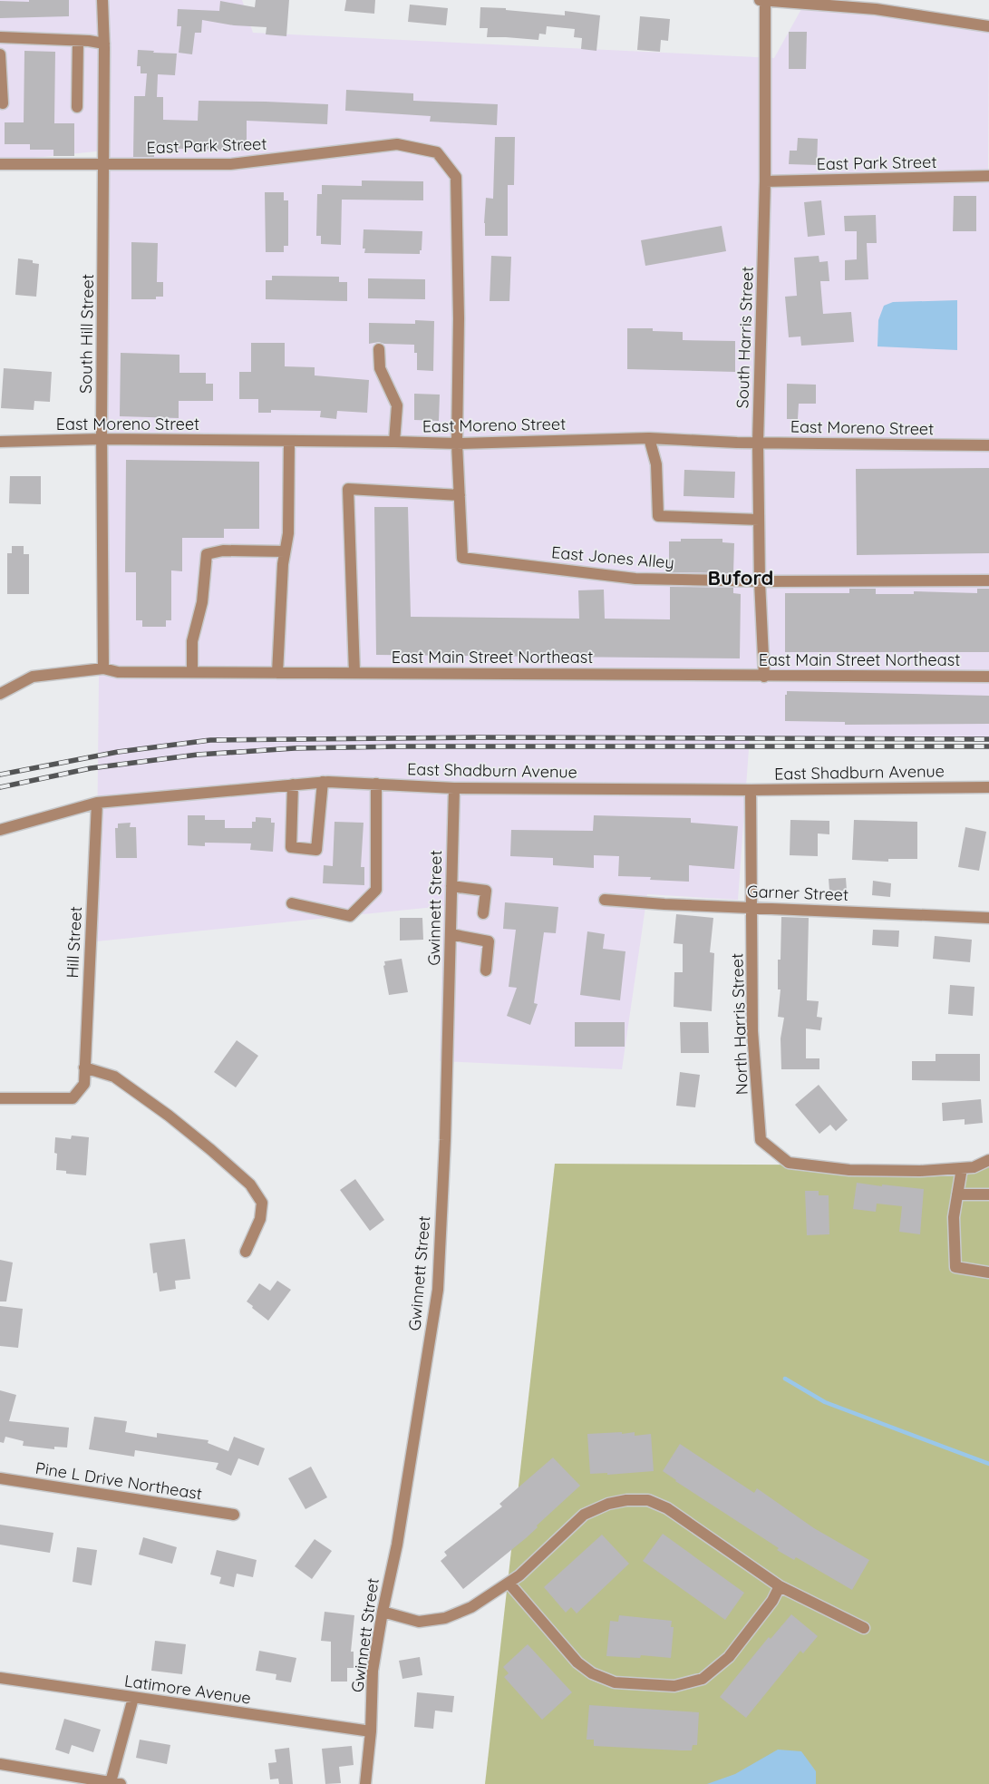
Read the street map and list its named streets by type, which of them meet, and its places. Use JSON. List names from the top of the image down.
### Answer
{
  "streets": {
    "street": [
      "East Park Street",
      "South Hill Street",
      "South Harris Street",
      "East Moreno Street",
      "East Jones Alley",
      "East Main Street Northeast",
      "East Shadburn Avenue",
      "Garner Street",
      "Gwinnett Street",
      "Hill Street",
      "North Harris Street",
      "Pine L Drive Northeast",
      "Latimore Avenue"
    ]
  },
  "crossings": [
    ["East Park Street", "South Hill Street"],
    ["East Park Street", "South Harris Street"],
    ["East Park Street", "East Moreno Street"],
    ["South Hill Street", "East Moreno Street"],
    ["South Hill Street", "East Main Street Northeast"],
    ["South Harris Street", "East Moreno Street"],
    ["South Harris Street", "East Jones Alley"],
    ["South Harris Street", "East Main Street Northeast"],
    ["East Shadburn Avenue", "Gwinnett Street"],
    ["East Shadburn Avenue", "Hill Street"],
    ["East Shadburn Avenue", "North Harris Street"],
    ["Garner Street", "North Harris Street"],
    ["Gwinnett Street", "Latimore Avenue"]
  ],
  "districts": ["Buford"]
}
